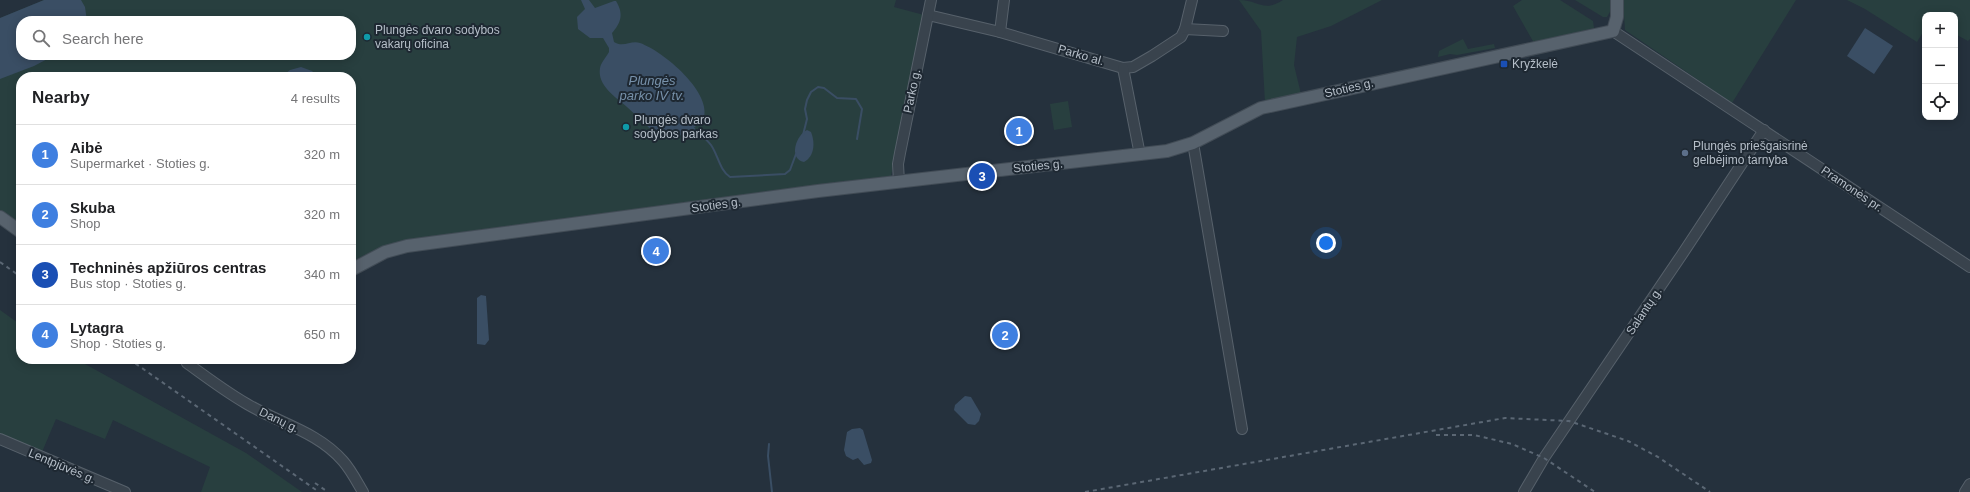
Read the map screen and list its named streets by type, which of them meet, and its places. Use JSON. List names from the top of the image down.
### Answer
{
  "streets": {
    "main road": ["Stoties g."],
    "street": [
      "Parko al.",
      "Parko g.",
      "Pramonės pr.",
      "Salantų g.",
      "Danų g.",
      "Lentpjūvės g."
    ]
  },
  "crossings": [
    ["Parko al.", "Parko g."],
    ["Stoties g.", "Parko g."],
    ["Stoties g.", "Pramonės pr."],
    ["Pramonės pr.", "Salantų g."]
  ],
  "water": ["Plungės parko IV tv."],
  "places": {
    "other": ["Plungės dvaro sodybos vakarų oficina", "Plungės dvaro sodybos parkas", "Plungės priešgaisrinė gelbėjimo tarnyba"],
    "transit": ["Kryžkelė"]
  },
  "page": {
    "map_buttons": ["+", "−"],
    "search": "Search here",
    "heading": ["Nearby", "4 results"],
    "pins": [
      "1",
      "3",
      "4",
      "2"
    ],
    "list": [
      {
        "mark": "1",
        "name": "Aibė",
        "note": "Supermarket · Stoties g.",
        "value": "320 m"
      },
      {
        "mark": "2",
        "name": "Skuba",
        "note": "Shop",
        "value": "320 m"
      },
      {
        "mark": "3",
        "name": "Techninės apžiūros centras",
        "note": "Bus stop · Stoties g.",
        "value": "340 m"
      },
      {
        "mark": "4",
        "name": "Lytagra",
        "note": "Shop · Stoties g.",
        "value": "650 m"
      }
    ]
  }
}
